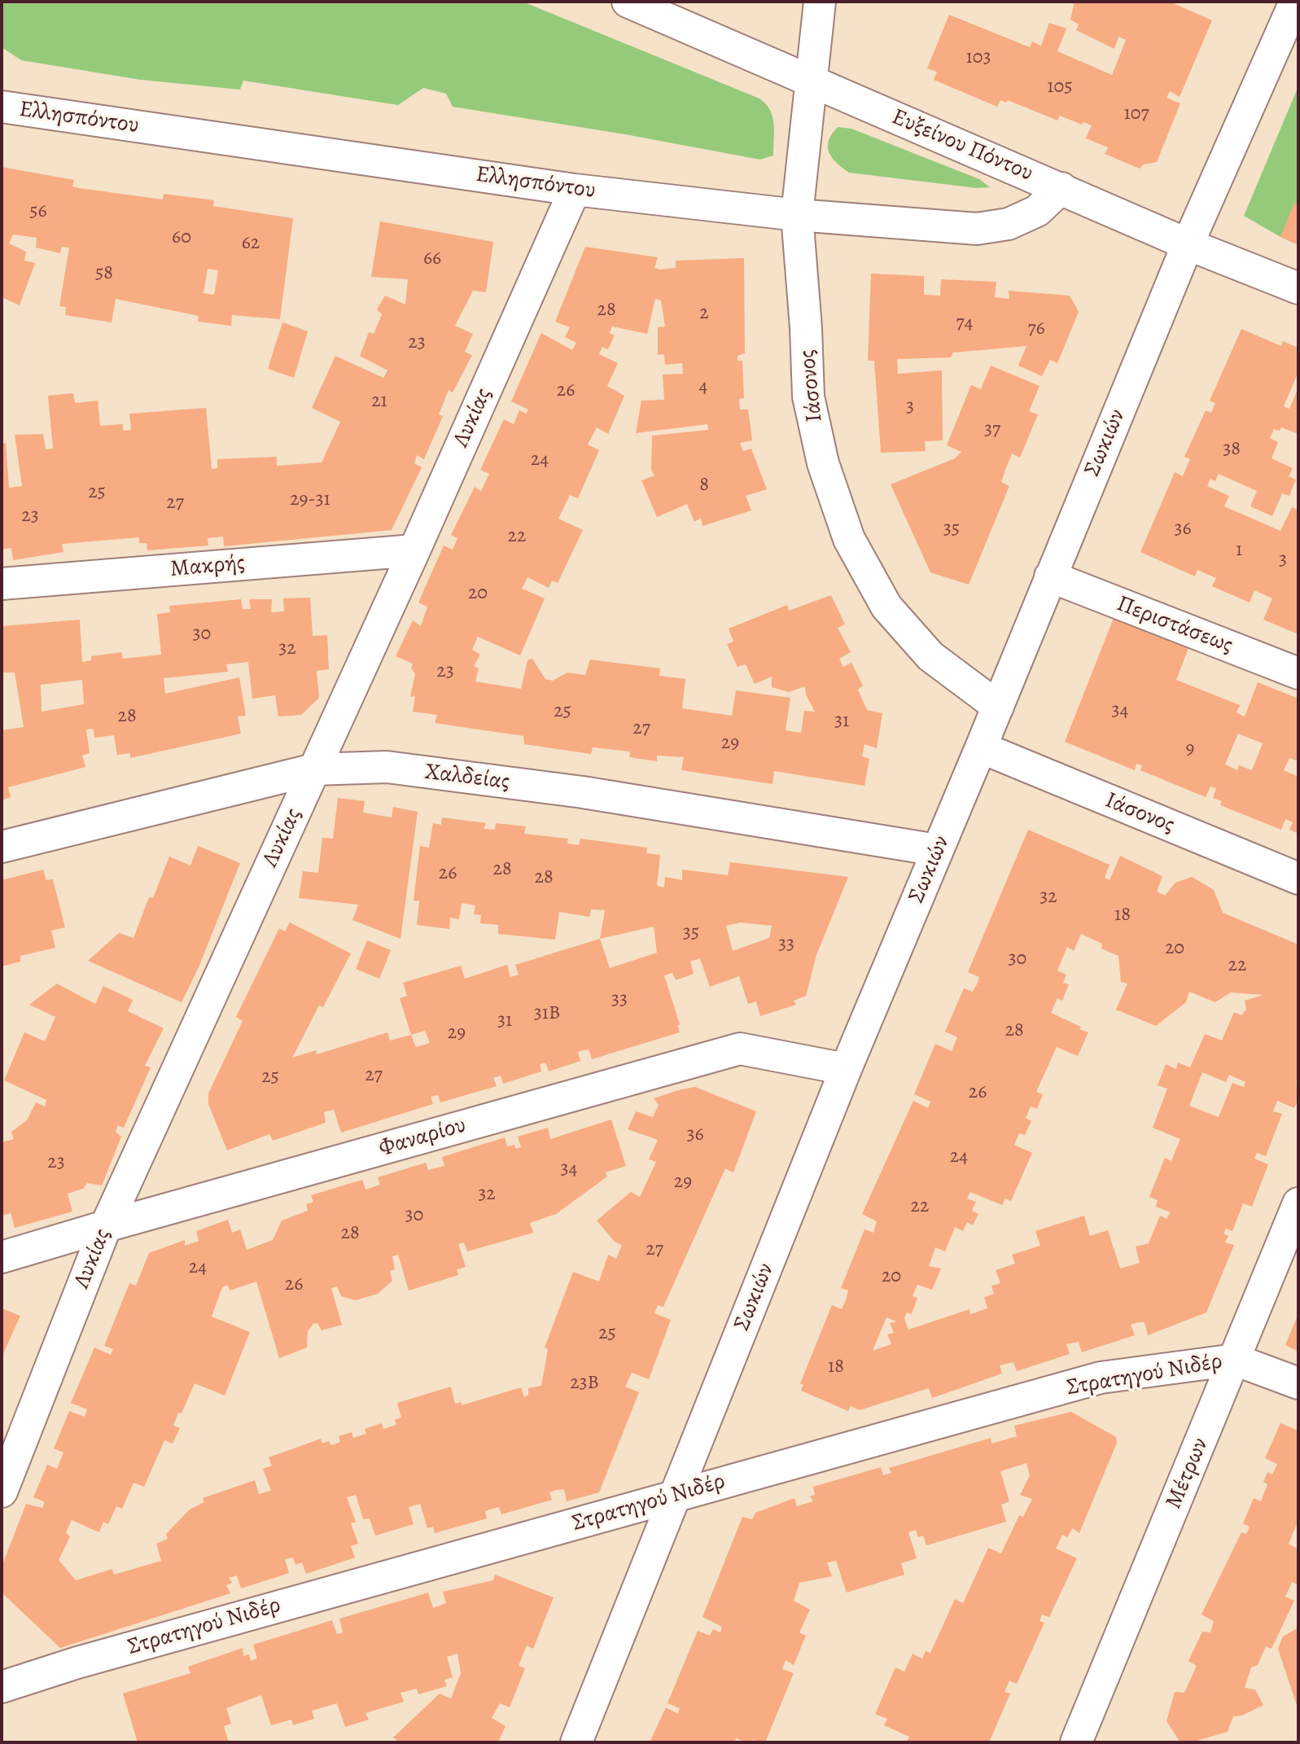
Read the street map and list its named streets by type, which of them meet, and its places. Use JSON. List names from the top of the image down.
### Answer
{
  "streets": {
    "street": [
      "Ελλησπόντου",
      "Ευξείνου Πόντου",
      "Ιάσονος",
      "Λυκίας",
      "Σωκιών",
      "Μακρής",
      "Περιστάσεως",
      "Χαλδείας",
      "Φαναρίου",
      "Στρατηγού Νιδέρ",
      "Μέτρων"
    ]
  },
  "crossings": [
    ["Ελλησπόντου", "Ευξείνου Πόντου"],
    ["Ελλησπόντου", "Ιάσονος"],
    ["Ελλησπόντου", "Λυκίας"],
    ["Ευξείνου Πόντου", "Ιάσονος"],
    ["Ευξείνου Πόντου", "Σωκιών"],
    ["Ιάσονος", "Σωκιών"],
    ["Λυκίας", "Μακρής"],
    ["Λυκίας", "Χαλδείας"],
    ["Λυκίας", "Φαναρίου"],
    ["Σωκιών", "Περιστάσεως"],
    ["Σωκιών", "Χαλδείας"],
    ["Σωκιών", "Φαναρίου"],
    ["Σωκιών", "Στρατηγού Νιδέρ"],
    ["Στρατηγού Νιδέρ", "Μέτρων"]
  ],
  "house_numbers": [
    "103",
    "105",
    "107",
    "56",
    "60",
    "62",
    "66",
    "58",
    "28",
    "2",
    "74",
    "76",
    "23",
    "4",
    "26",
    "21",
    "3",
    "37",
    "38",
    "24",
    "8",
    "25",
    "29-31",
    "27",
    "23",
    "35",
    "36",
    "22",
    "1",
    "3",
    "20",
    "30",
    "32",
    "23",
    "34",
    "25",
    "28",
    "31",
    "27",
    "29",
    "9",
    "28",
    "26",
    "28",
    "32",
    "18",
    "35",
    "33",
    "20",
    "30",
    "22",
    "33",
    "31Β",
    "31",
    "28",
    "29",
    "27",
    "25",
    "26",
    "36",
    "24",
    "23",
    "34",
    "29",
    "32",
    "22",
    "30",
    "28",
    "27",
    "24",
    "20",
    "26",
    "25",
    "18",
    "23Β"
  ]
}
